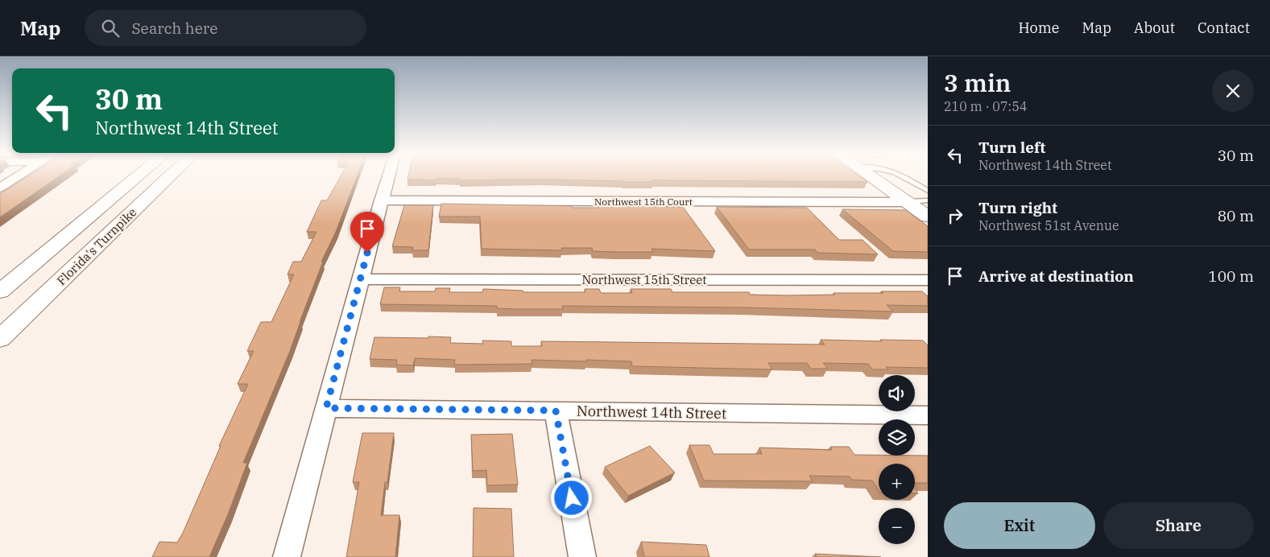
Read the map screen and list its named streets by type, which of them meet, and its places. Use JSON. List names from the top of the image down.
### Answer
{
  "streets": {
    "main road": ["Florida's Turnpike"],
    "street": ["Northwest 15th Court", "Northwest 15th Street", "Northwest 14th Street"]
  },
  "page": {
    "header": "Map",
    "search": "Search here",
    "nav": [
      "Home",
      "Map",
      "About",
      "Contact"
    ],
    "heading": ["3 min", "210 m · 07:54"],
    "turn": ["30 m", "Northwest 14th Street"],
    "list": [
      {
        "name": "Turn left",
        "note": "Northwest 14th Street",
        "value": "30 m"
      },
      {
        "name": "Turn right",
        "note": "Northwest 51st Avenue",
        "value": "80 m"
      },
      {
        "name": "Arrive at destination",
        "value": "100 m"
      }
    ],
    "map_buttons": ["+", "−"],
    "buttons": ["Exit", "Share"]
  }
}
